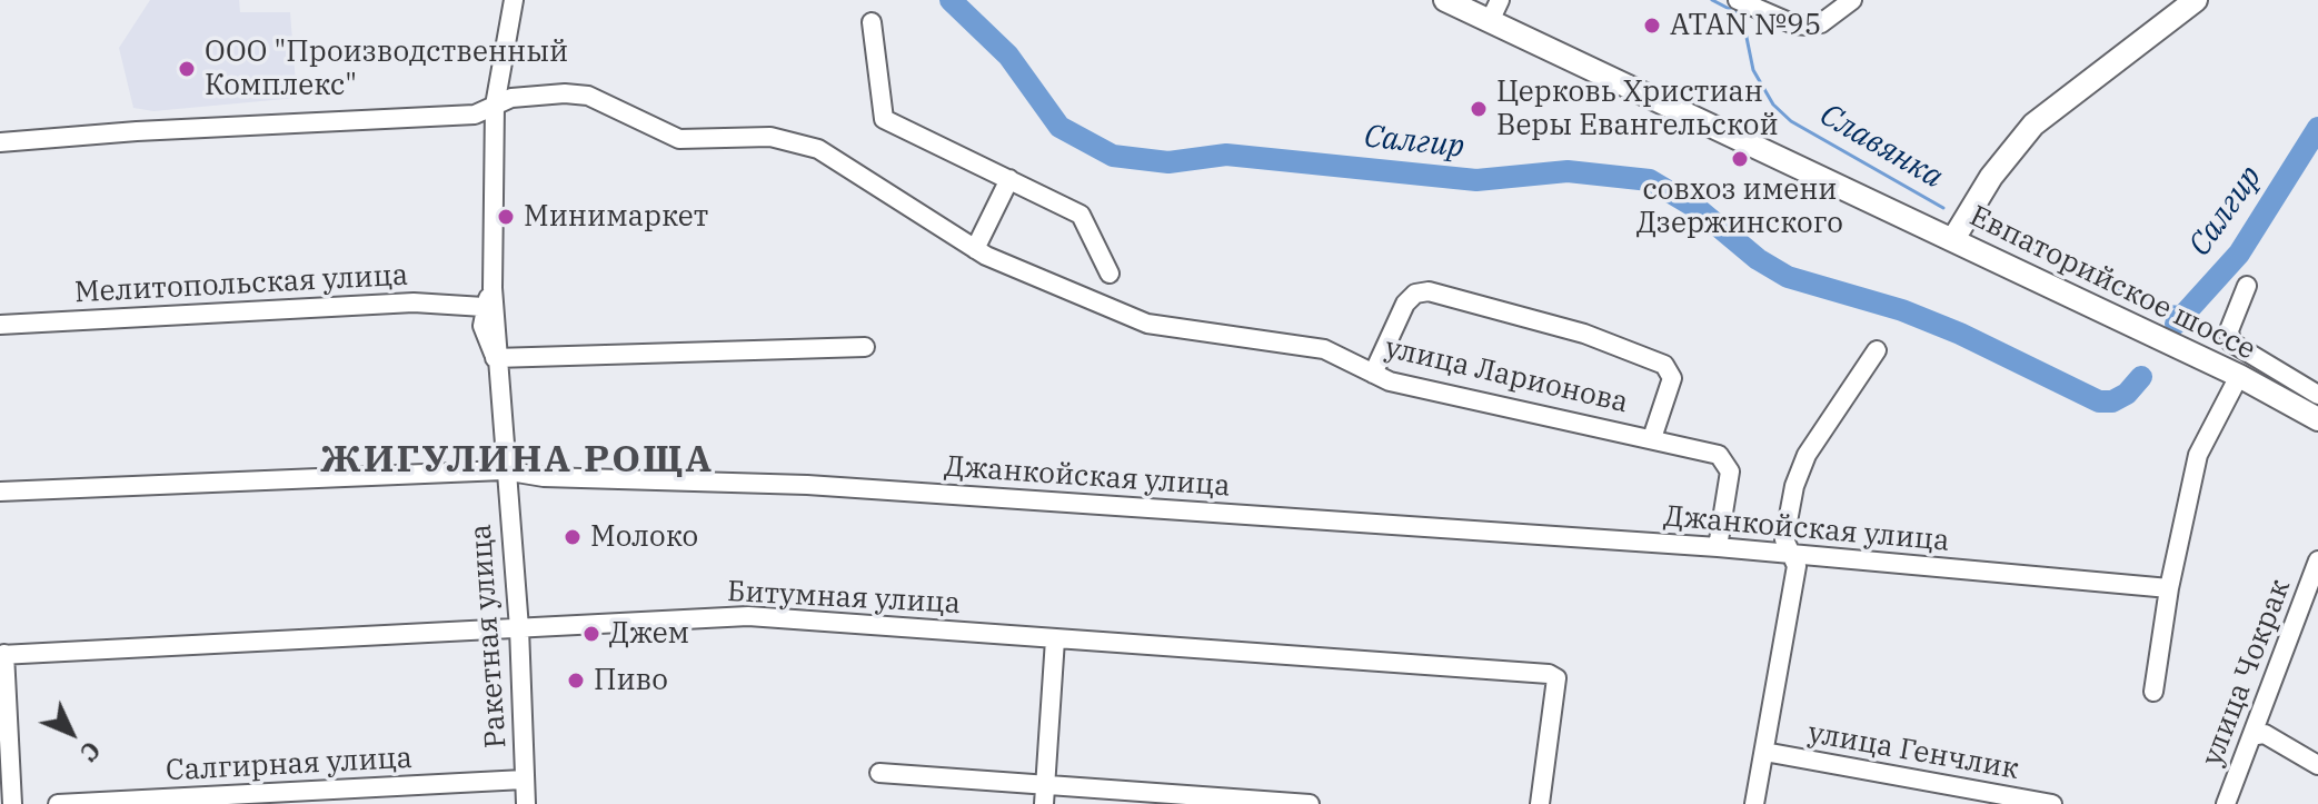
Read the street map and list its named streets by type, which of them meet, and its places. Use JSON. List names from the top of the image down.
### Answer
{
  "streets": {
    "main road": ["Евпаторийское шоссе"],
    "street": [
      "Мелитопольская улица",
      "улица Ларионова",
      "Джанкойская улица",
      "Битумная улица",
      "Ракетная улица",
      "улица Чокрак",
      "улица Генчлик",
      "Салгирная улица"
    ]
  },
  "crossings": [
    ["Мелитопольская улица", "Ракетная улица"],
    ["улица Ларионова", "Джанкойская улица"],
    ["улица Ларионова", "Ракетная улица"],
    ["Джанкойская улица", "Ракетная улица"],
    ["Битумная улица", "Ракетная улица"],
    ["Ракетная улица", "Салгирная улица"]
  ],
  "districts": ["ЖИГУЛИНА РОЩА"],
  "water": ["Салгир", "Славянка"],
  "places": [
    "ATAN №95",
    "ООО \"Производственный Комплекс\"",
    "Церковь Христиан Веры Евангельской",
    "совхоз имени Дзержинского",
    "Минимаркет",
    "Молоко",
    "Джем",
    "Пиво"
  ],
  "north": "bottom right"
}
